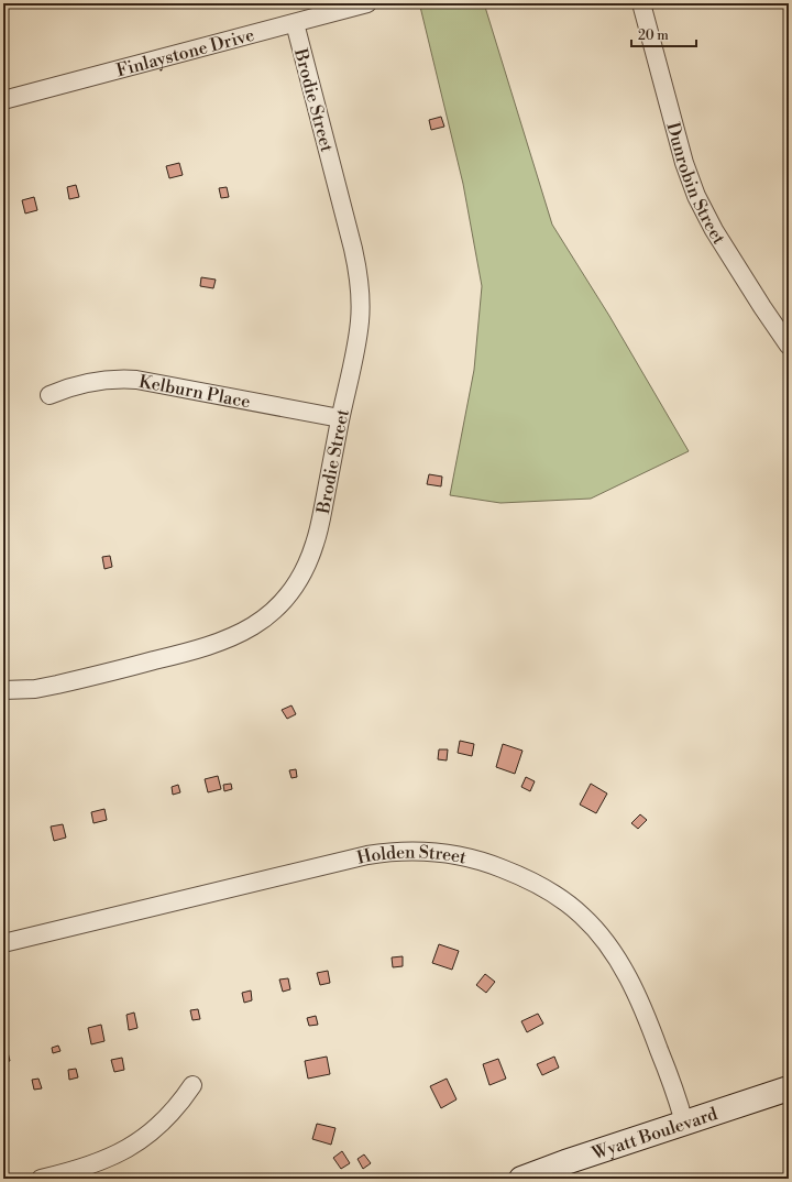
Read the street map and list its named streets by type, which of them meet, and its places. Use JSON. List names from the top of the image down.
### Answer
{
  "streets": {
    "street": [
      "Finlaystone Drive",
      "Brodie Street",
      "Dunrobin Street",
      "Kelburn Place",
      "Holden Street",
      "Wyatt Boulevard"
    ]
  },
  "crossings": [
    ["Finlaystone Drive", "Brodie Street"],
    ["Brodie Street", "Kelburn Place"],
    ["Holden Street", "Wyatt Boulevard"]
  ],
  "scale_bar": "20 m"
}
